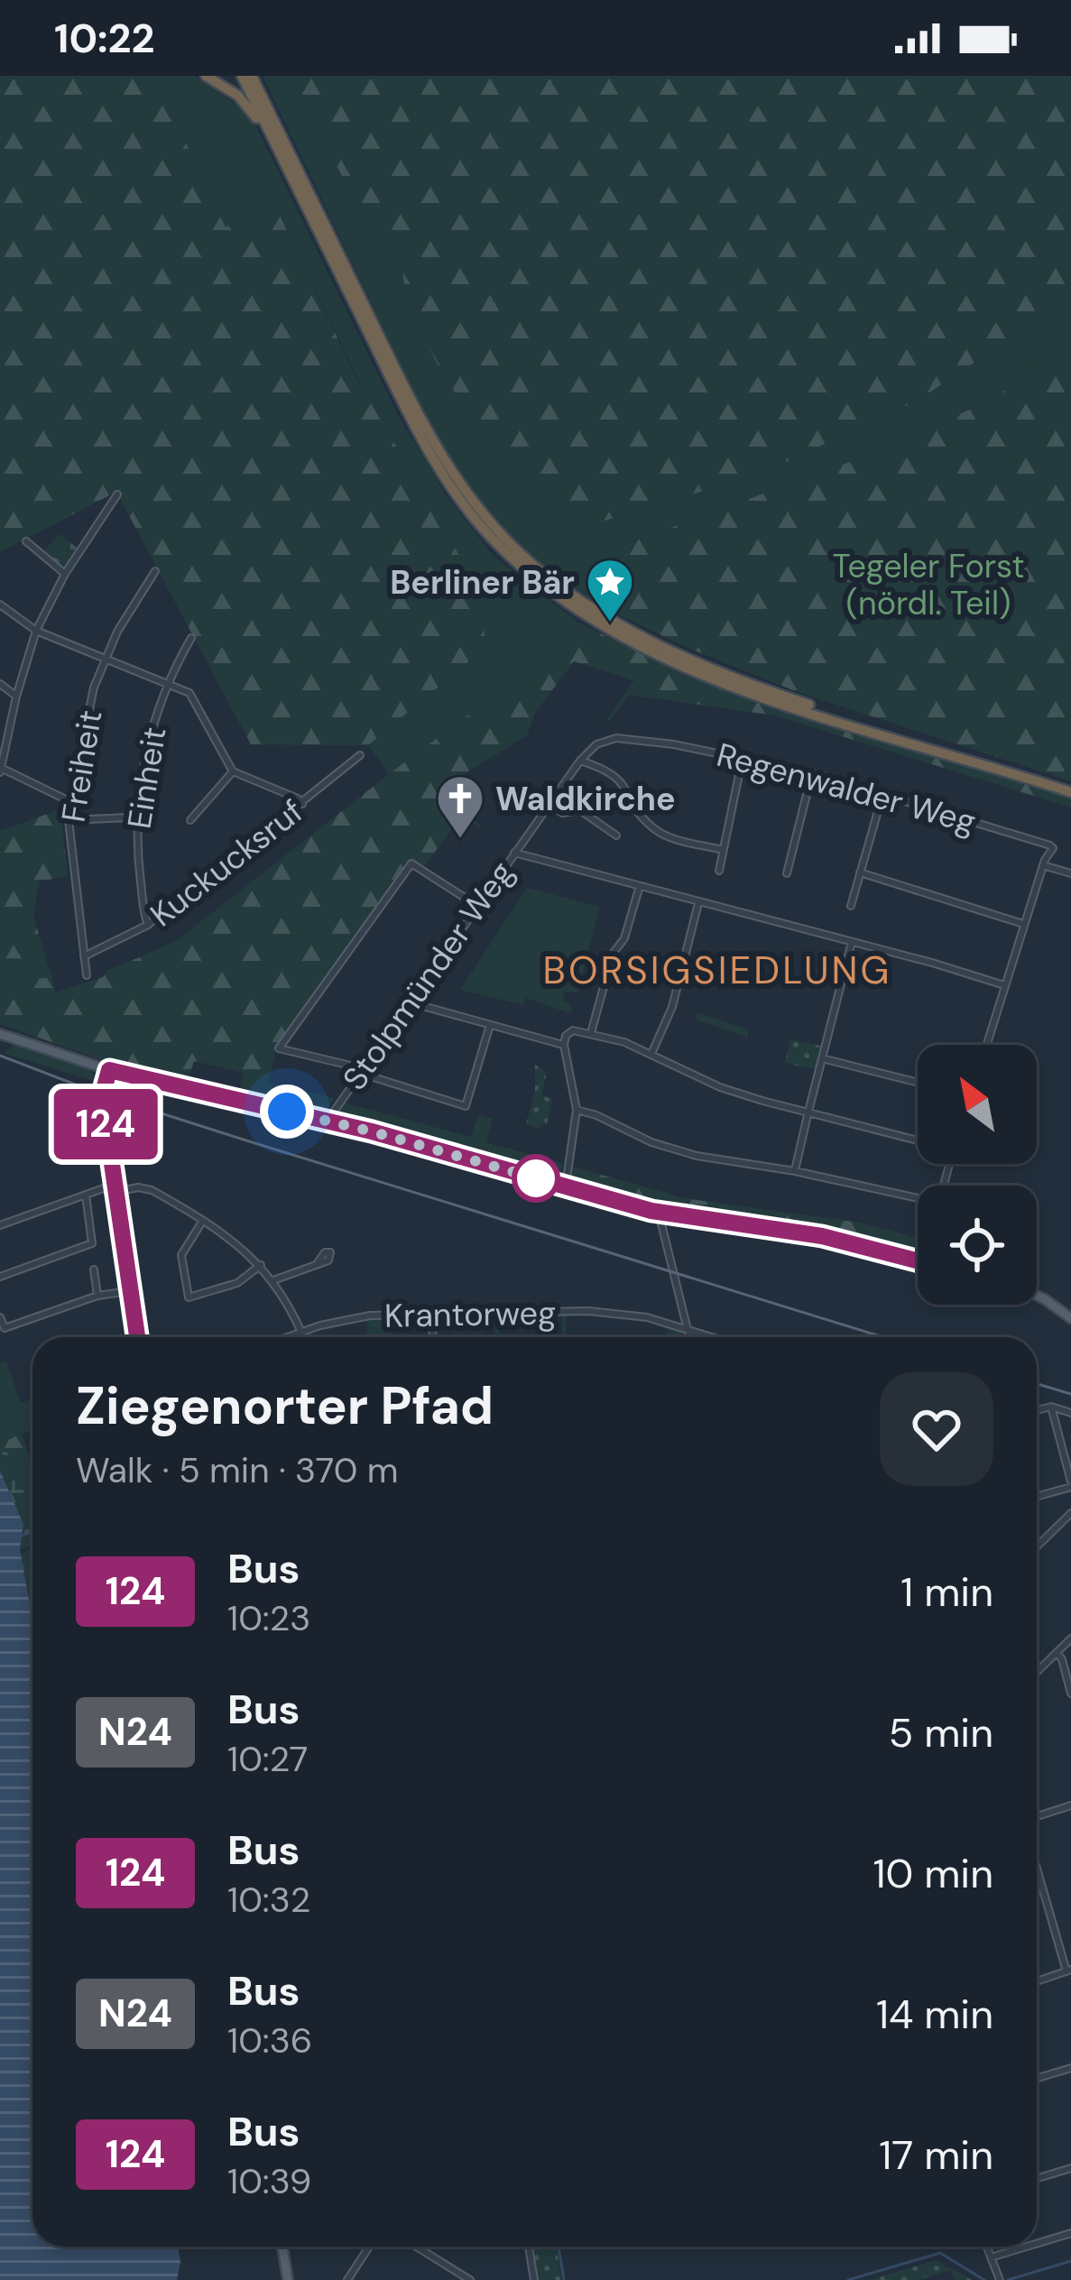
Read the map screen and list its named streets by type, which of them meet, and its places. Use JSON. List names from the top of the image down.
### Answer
{
  "streets": {
    "street": [
      "Freiheit",
      "Einheit",
      "Regenwalder Weg",
      "Kuckucksruf",
      "Stolpmünder Weg",
      "Krantorweg"
    ]
  },
  "crossings": [
    ["Freiheit", "Kuckucksruf"],
    ["Einheit", "Kuckucksruf"],
    ["Regenwalder Weg", "Stolpmünder Weg"]
  ],
  "districts": ["BORSIGSIEDLUNG"],
  "parks": ["Tegeler Forst (nördl. Teil)"],
  "places": {
    "place": ["Berliner Bär"],
    "church": ["Waldkirche"]
  },
  "lines": ["bus line 124"],
  "north": "top left",
  "page": {
    "status": "10:22",
    "on_map": "124",
    "heading": ["Ziegenorter Pfad", "Walk · 5 min · 370 m"],
    "list": [
      {
        "mark": "124",
        "name": "Bus",
        "note": "10:23",
        "value": "1 min"
      },
      {
        "mark": "N24",
        "name": "Bus",
        "note": "10:27",
        "value": "5 min"
      },
      {
        "mark": "124",
        "name": "Bus",
        "note": "10:32",
        "value": "10 min"
      },
      {
        "mark": "N24",
        "name": "Bus",
        "note": "10:36",
        "value": "14 min"
      },
      {
        "mark": "124",
        "name": "Bus",
        "note": "10:39",
        "value": "17 min"
      }
    ]
  }
}
